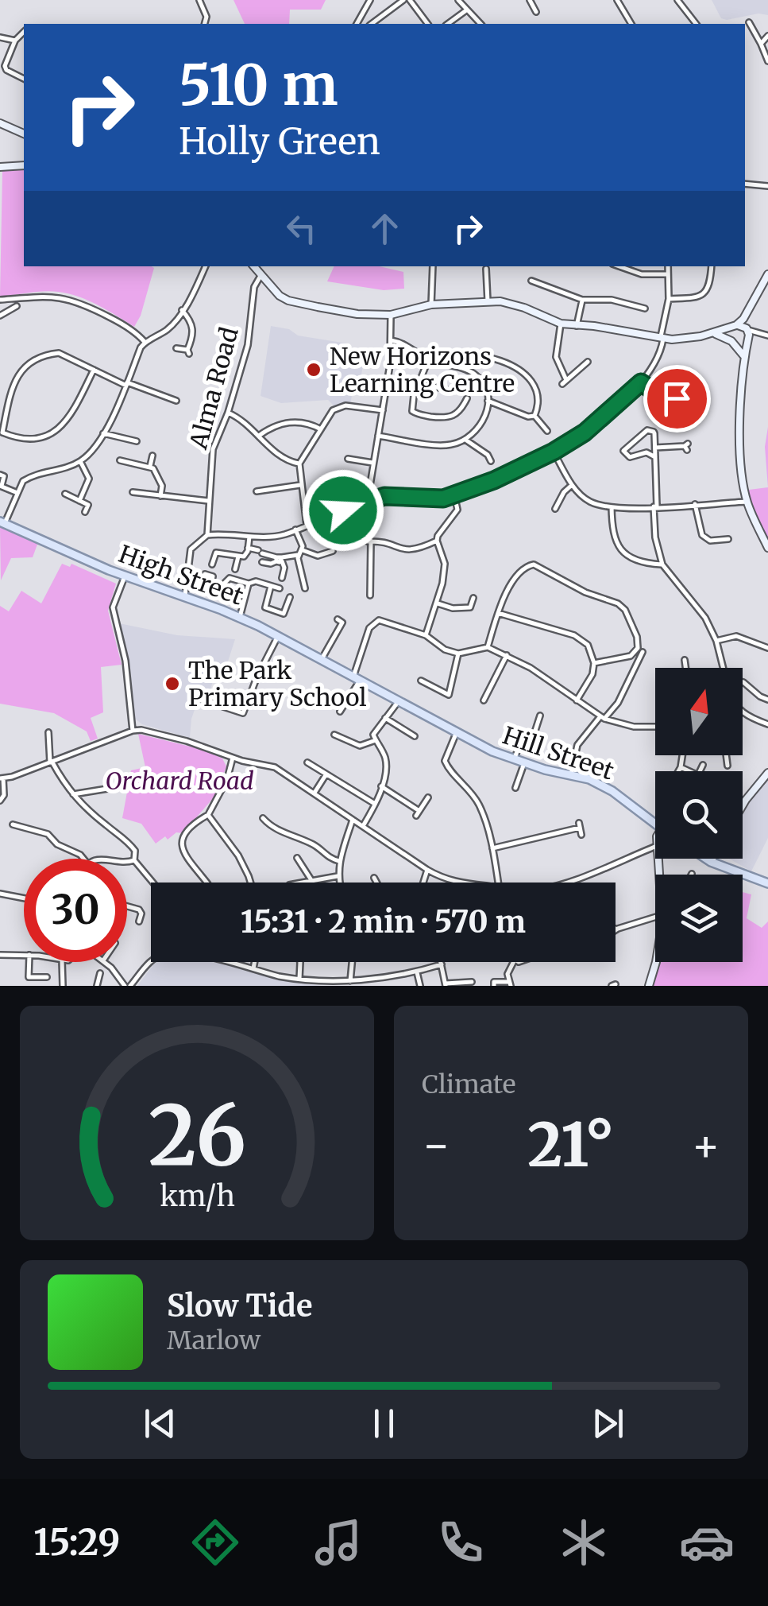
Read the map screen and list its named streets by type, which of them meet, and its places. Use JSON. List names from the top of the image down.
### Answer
{
  "streets": {
    "main road": ["High Street", "Hill Street"],
    "street": ["Alma Road"]
  },
  "crossings": [
    ["Alma Road", "High Street"],
    ["High Street", "Hill Street"]
  ],
  "parks": ["Orchard Road"],
  "places": ["New Horizons Learning Centre", "The Park Primary School"],
  "north": "top",
  "page": {
    "turn": ["510 m", "Holly Green"],
    "limit": "30",
    "trip": "15:31 · 2 min · 570 m",
    "tile": "Climate",
    "heat": ["−", "21°", "+"],
    "song": ["Slow Tide", "Marlow"],
    "tabs": "15:29",
    "gauge": ["26", "km/h"]
  }
}
